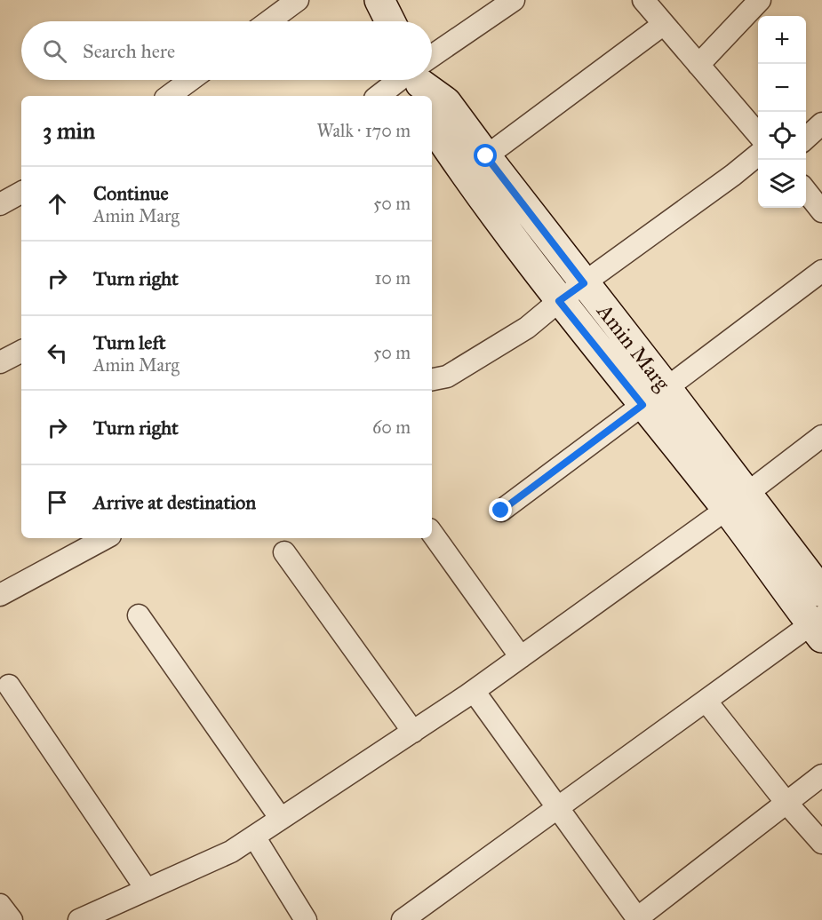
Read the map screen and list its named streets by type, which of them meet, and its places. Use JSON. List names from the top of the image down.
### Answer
{
  "streets": {
    "main road": ["Amin Marg"]
  },
  "page": {
    "map_buttons": ["+", "−"],
    "search": "Search here",
    "heading": ["3 min", "Walk · 170 m"],
    "list": [
      ["Continue", "Amin Marg", "50 m"],
      ["Turn right", "10 m"],
      ["Turn left", "Amin Marg", "50 m"],
      ["Turn right", "60 m"],
      "Arrive at destination"
    ]
  }
}
